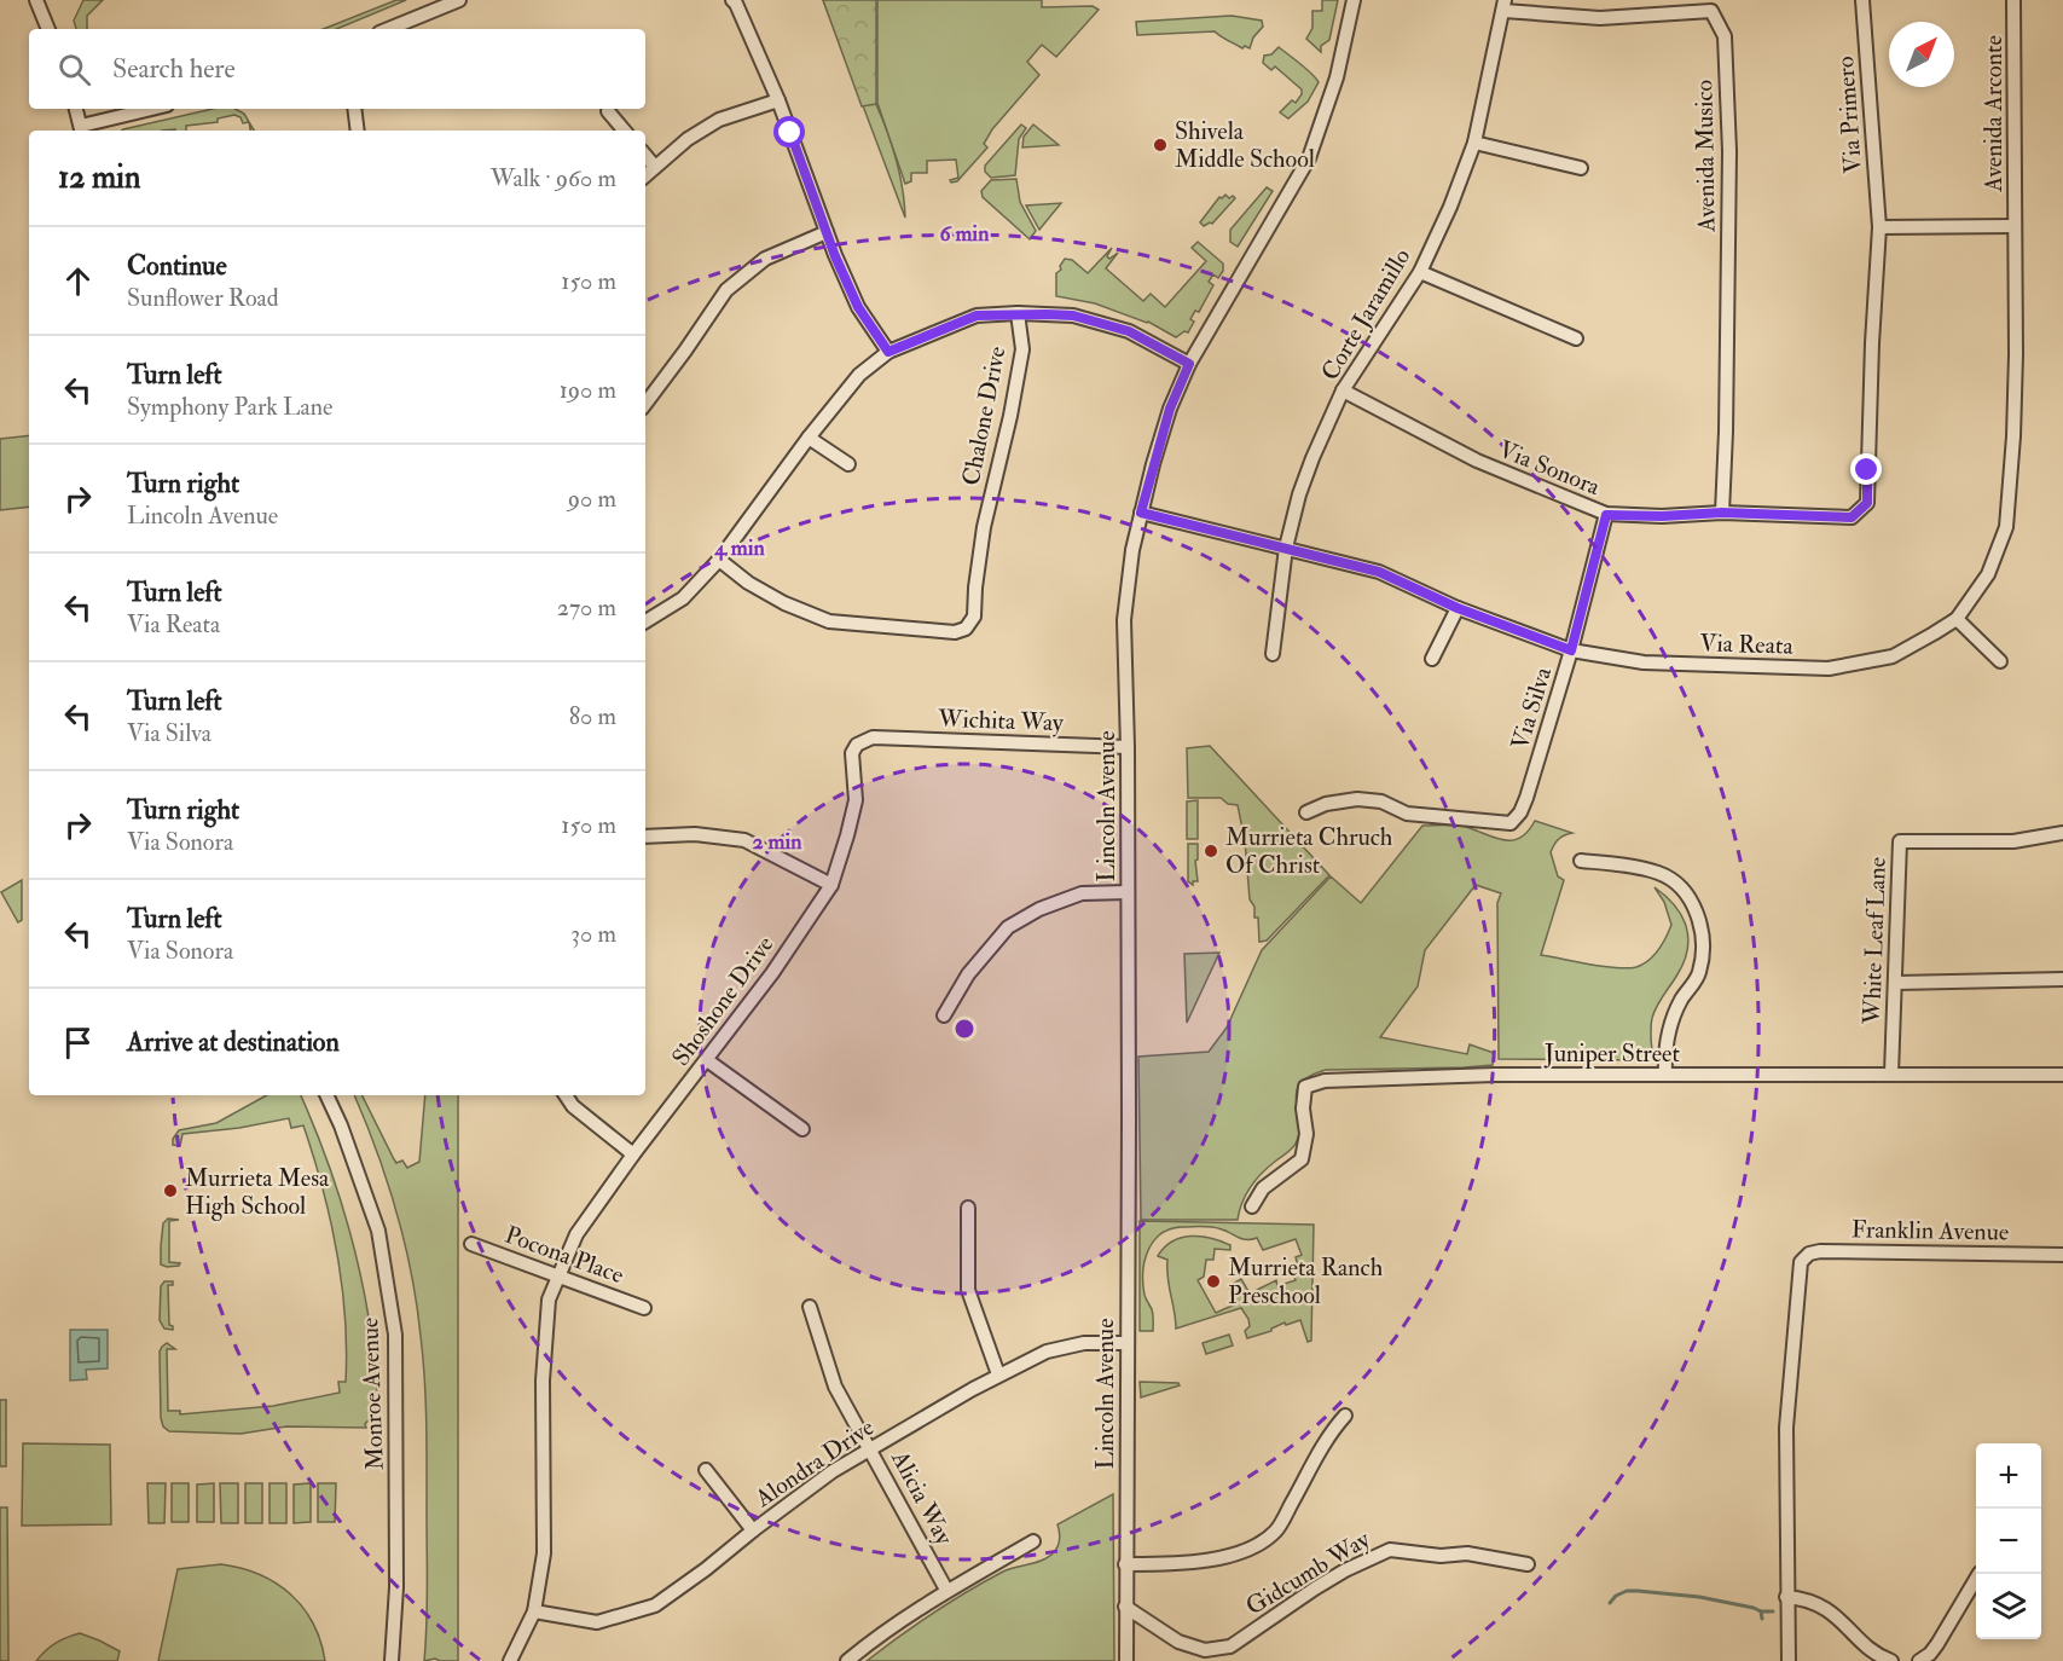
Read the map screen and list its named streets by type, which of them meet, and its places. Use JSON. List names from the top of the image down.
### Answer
{
  "streets": {
    "street": [
      "Avenida Arconte",
      "Via Primero",
      "Avenida Musico",
      "Corte Jaramillo",
      "Chalone Drive",
      "Via Sonora",
      "Via Reata",
      "Via Silva",
      "Wichita Way",
      "Lincoln Avenue",
      "White Leaf Lane",
      "Shoshone Drive",
      "Juniper Street",
      "Franklin Avenue",
      "Pocona Place",
      "Monroe Avenue",
      "Alondra Drive",
      "Alicia Way",
      "Gidcumb Way"
    ]
  },
  "crossings": [
    ["Avenida Arconte", "Via Reata"],
    ["Via Primero", "Via Sonora"],
    ["Avenida Musico", "Corte Jaramillo"],
    ["Avenida Musico", "Via Sonora"],
    ["Corte Jaramillo", "Via Sonora"],
    ["Corte Jaramillo", "Via Reata"],
    ["Via Sonora", "Via Silva"],
    ["Via Reata", "Via Silva"],
    ["Via Reata", "Lincoln Avenue"],
    ["Wichita Way", "Lincoln Avenue"],
    ["Wichita Way", "Shoshone Drive"],
    ["Lincoln Avenue", "Alondra Drive"],
    ["Lincoln Avenue", "Gidcumb Way"],
    ["White Leaf Lane", "Juniper Street"],
    ["Shoshone Drive", "Pocona Place"],
    ["Shoshone Drive", "Alondra Drive"],
    ["Alondra Drive", "Alicia Way"]
  ],
  "places": [
    "Shivela Middle School",
    "Murrieta Chruch Of Christ",
    "Murrieta Mesa High School",
    "Murrieta Ranch Preschool"
  ],
  "north": "top right",
  "page": {
    "search": "Search here",
    "heading": ["12 min", "Walk · 960 m"],
    "list": [
      ["Continue", "Sunflower Road", "150 m"],
      ["Turn left", "Symphony Park Lane", "190 m"],
      ["Turn right", "Lincoln Avenue", "90 m"],
      ["Turn left", "Via Reata", "270 m"],
      ["Turn left", "Via Silva", "80 m"],
      ["Turn right", "Via Sonora", "150 m"],
      ["Turn left", "Via Sonora", "30 m"],
      "Arrive at destination"
    ],
    "map_buttons": ["+", "−"]
  },
  "rings": ["6 min", "4 min", "2 min"]
}
